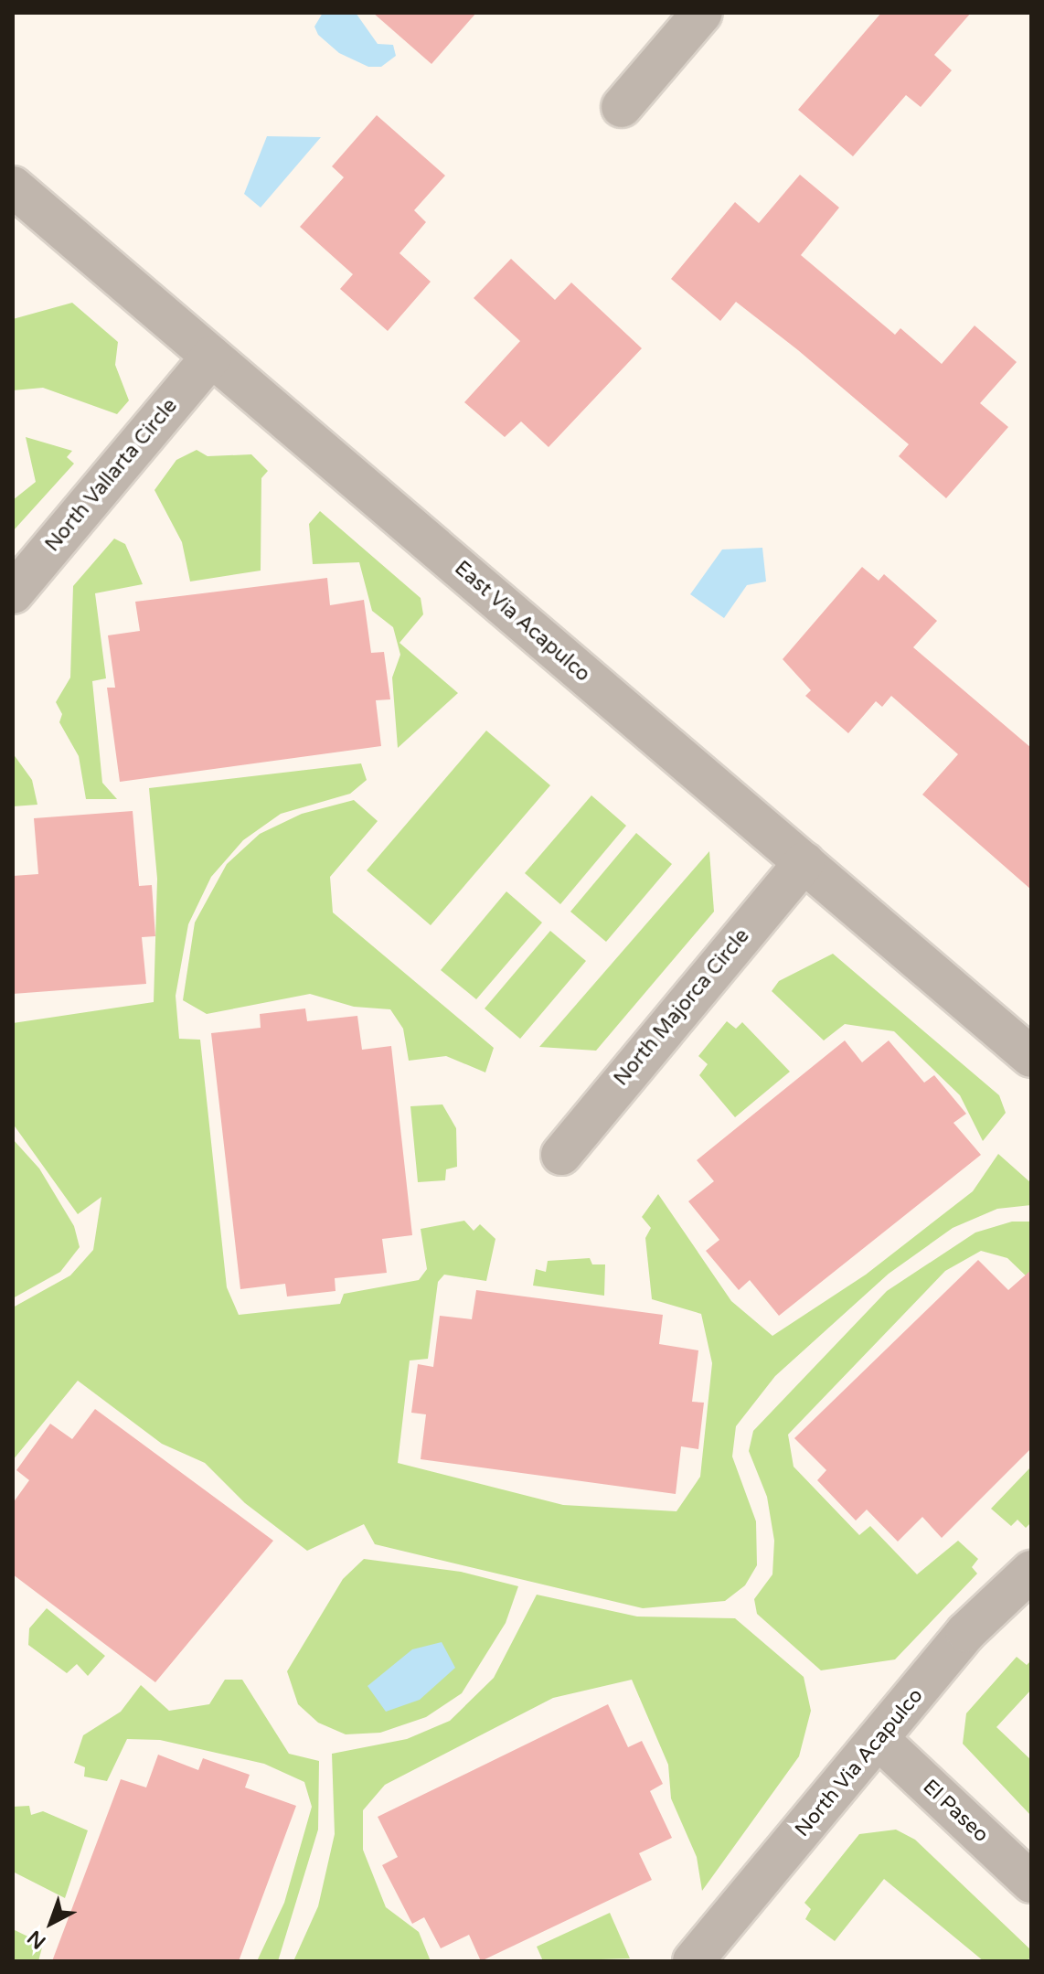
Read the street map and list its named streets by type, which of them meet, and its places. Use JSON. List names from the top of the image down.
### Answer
{
  "streets": {
    "street": [
      "North Vallarta Circle",
      "East Via Acapulco",
      "North Majorca Circle",
      "North Via Acapulco",
      "El Paseo"
    ]
  },
  "crossings": [
    ["North Vallarta Circle", "East Via Acapulco"],
    ["East Via Acapulco", "North Majorca Circle"],
    ["North Via Acapulco", "El Paseo"]
  ],
  "north": "bottom left"
}
